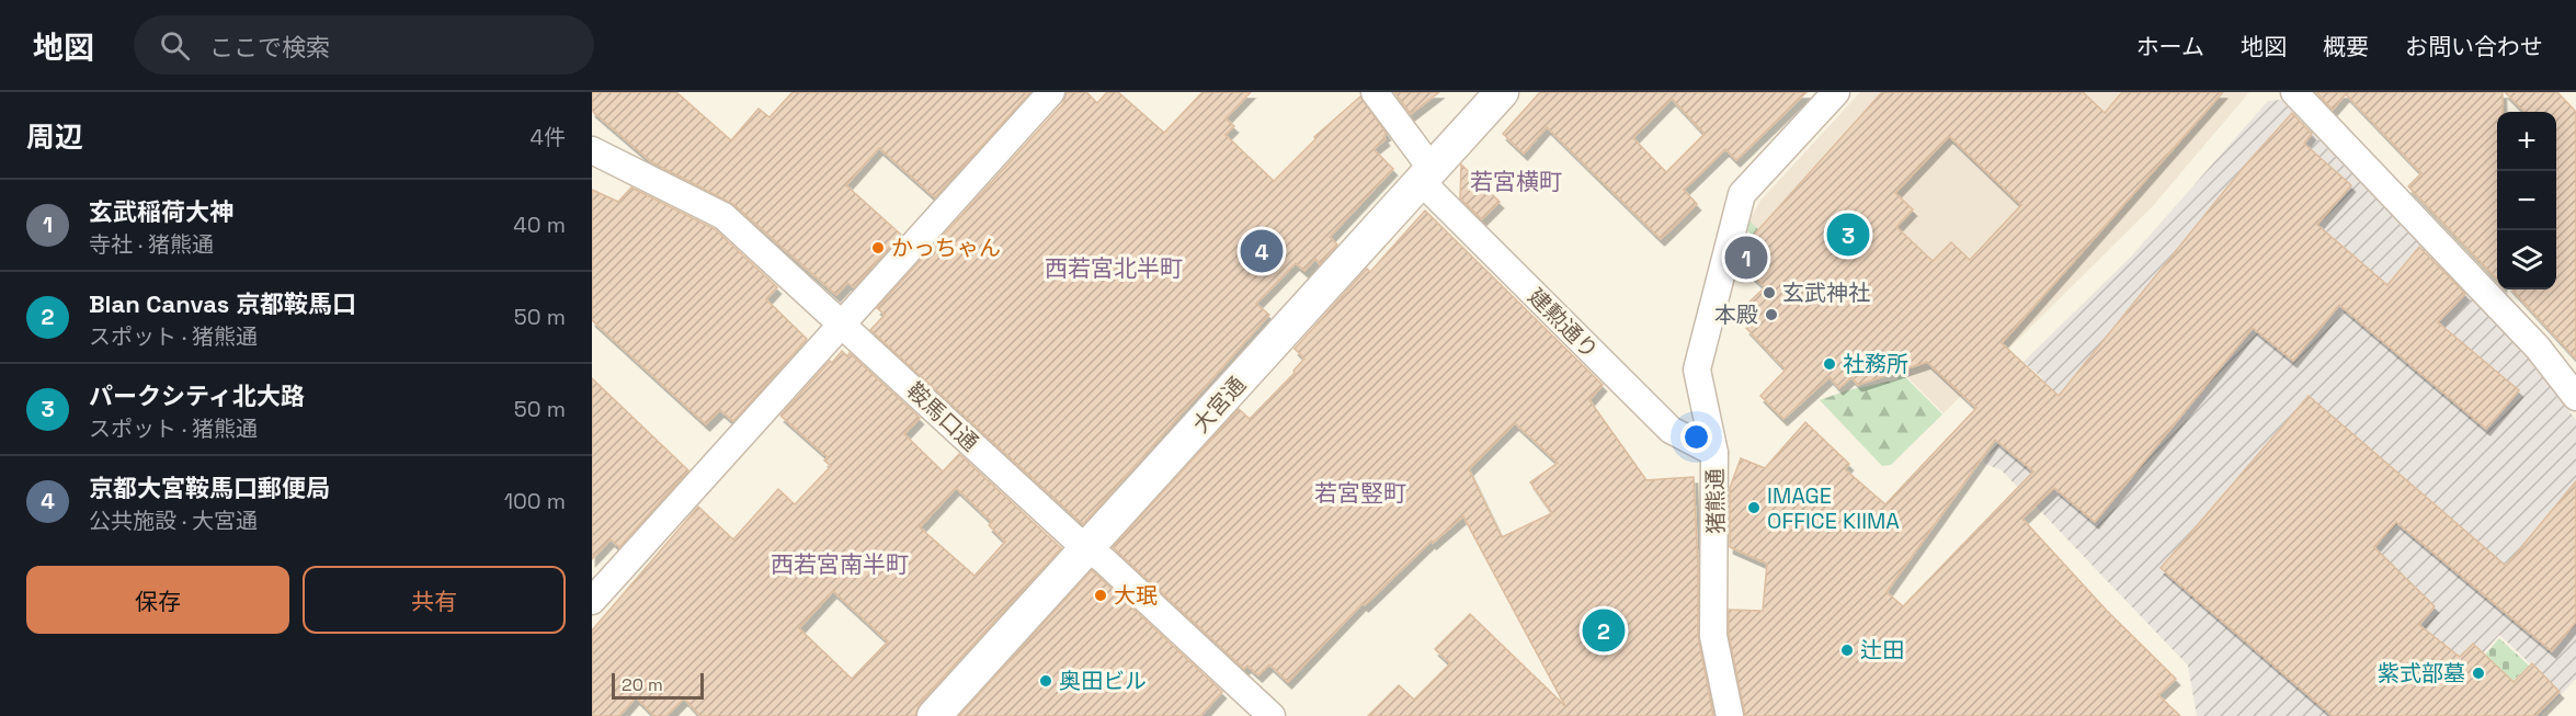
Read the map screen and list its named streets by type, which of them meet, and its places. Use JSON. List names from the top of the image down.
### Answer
{
  "streets": {
    "street": [
      "建勲通り",
      "大宮通",
      "鞍馬口通",
      "猪熊通"
    ]
  },
  "crossings": [
    ["建勲通り", "大宮通"],
    ["建勲通り", "猪熊通"],
    ["大宮通", "鞍馬口通"]
  ],
  "districts": [
    "若宮横町",
    "西若宮北半町",
    "若宮竪町",
    "西若宮南半町"
  ],
  "places": [
    "かっちゃん",
    "玄武神社",
    "本殿",
    "社務所",
    "IMAGE OFFICE KIIMA",
    "大珉",
    "辻田",
    "紫式部墓",
    "奥田ビル"
  ],
  "scale_bar": "20 m",
  "page": {
    "header": "地図",
    "search": "ここで検索",
    "nav": [
      "ホーム",
      "地図",
      "概要",
      "お問い合わせ"
    ],
    "heading": ["周辺", "4件"],
    "map_buttons": ["+", "−"],
    "list": [
      {
        "mark": "1",
        "name": "玄武稲荷大神",
        "note": "寺社 · 猪熊通",
        "value": "40 m"
      },
      {
        "mark": "2",
        "name": "Blan Canvas 京都鞍馬口",
        "note": "スポット · 猪熊通",
        "value": "50 m"
      },
      {
        "mark": "3",
        "name": "パークシティ北大路",
        "note": "スポット · 猪熊通",
        "value": "50 m"
      },
      {
        "mark": "4",
        "name": "京都大宮鞍馬口郵便局",
        "note": "公共施設 · 大宮通",
        "value": "100 m"
      }
    ],
    "pins": [
      "3",
      "4",
      "1",
      "2"
    ],
    "buttons": ["保存", "共有"],
    "scale": "20 m"
  }
}
